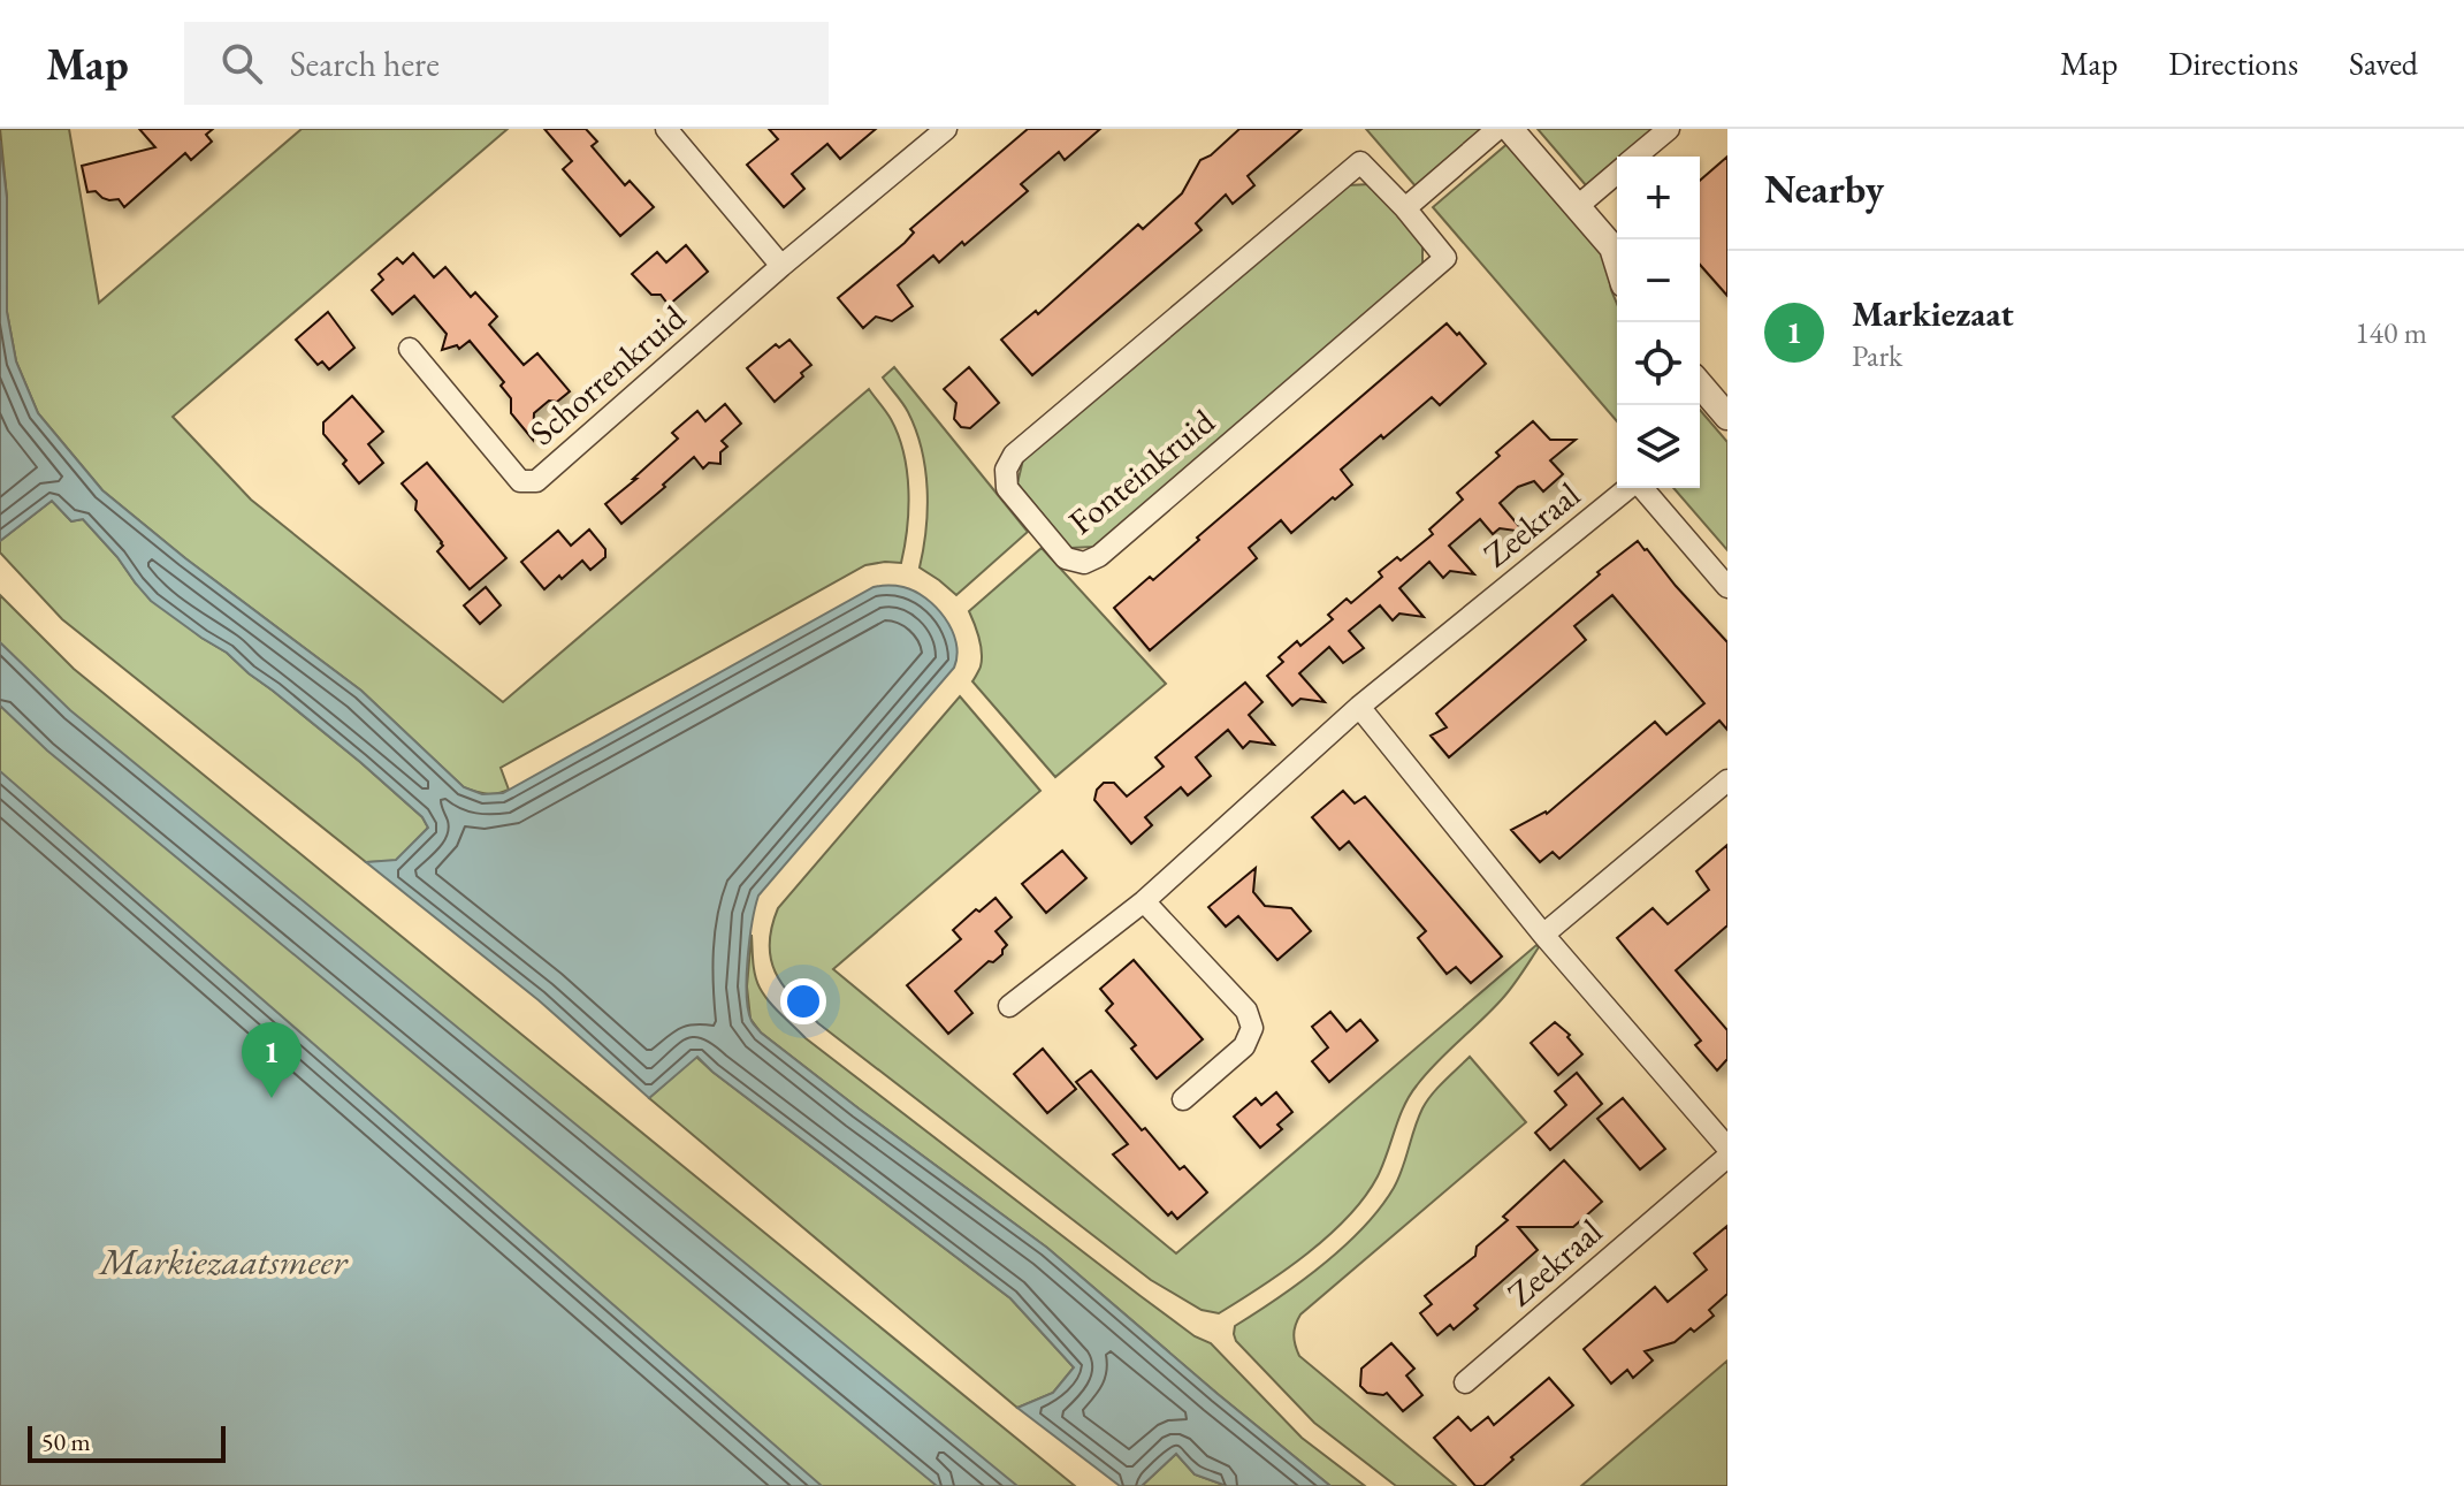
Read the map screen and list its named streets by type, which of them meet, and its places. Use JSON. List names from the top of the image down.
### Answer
{
  "streets": {
    "street": ["Schorrenkruid", "Fonteinkruid", "Zeekraal"]
  },
  "water": ["Markiezaatsmeer"],
  "scale_bar": "50 m",
  "page": {
    "header": "Map",
    "search": "Search here",
    "nav": ["Map", "Directions", "Saved"],
    "heading": "Nearby",
    "map_buttons": ["+", "−"],
    "list": [
      {
        "mark": "1",
        "name": "Markiezaat",
        "note": "Park",
        "value": "140 m"
      }
    ],
    "pins": "1",
    "scale": "50 m"
  }
}
